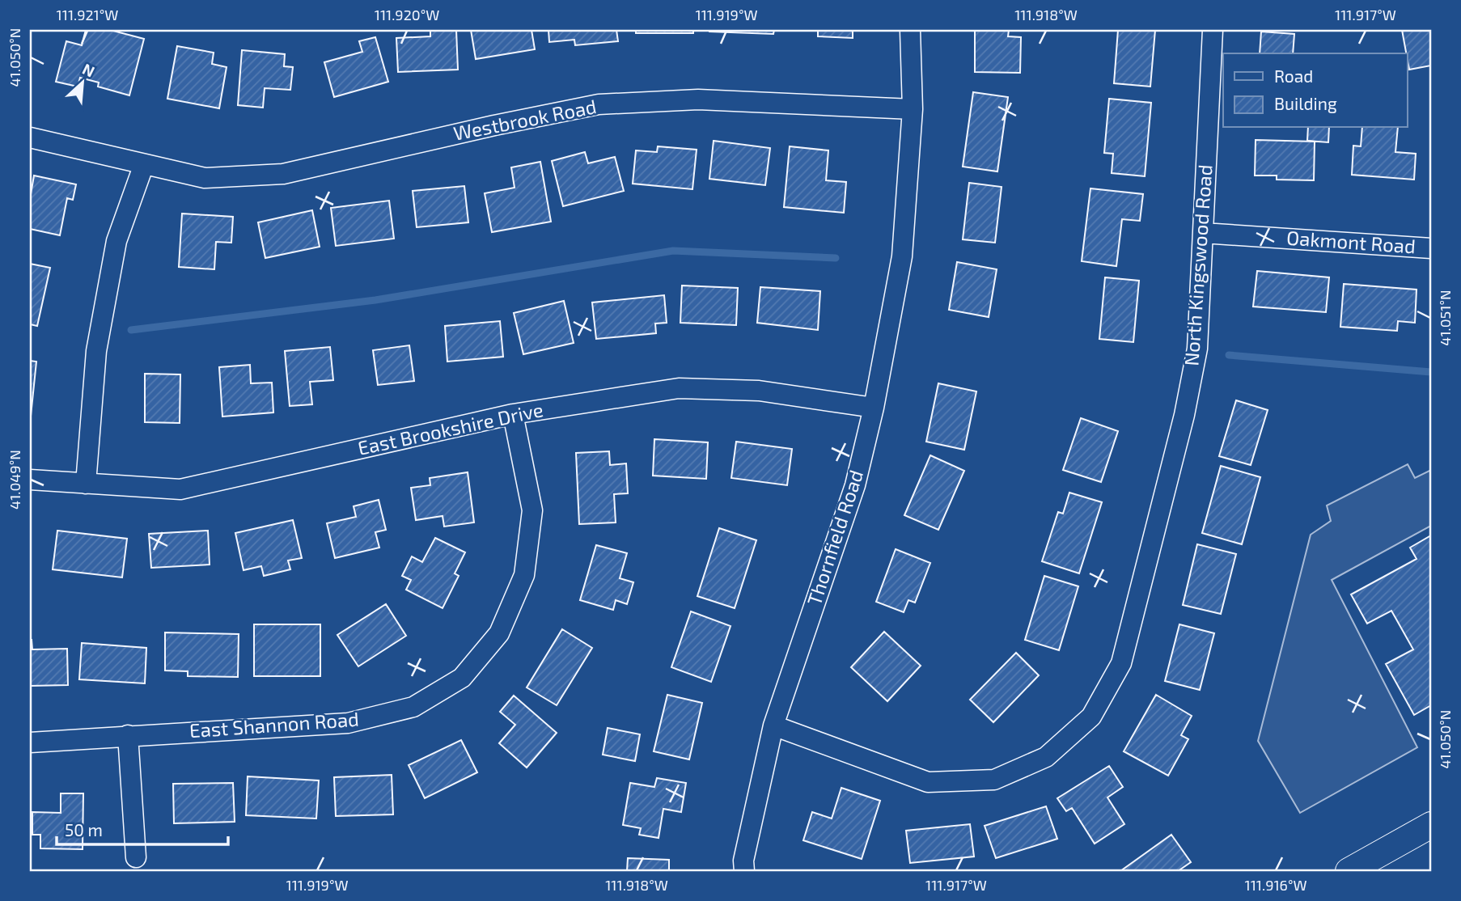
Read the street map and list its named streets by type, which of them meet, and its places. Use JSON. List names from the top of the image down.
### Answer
{
  "streets": {
    "street": [
      "Westbrook Road",
      "Oakmont Road",
      "North Kingswood Road",
      "East Brookshire Drive",
      "Thornfield Road",
      "East Shannon Road"
    ]
  },
  "crossings": [
    ["Westbrook Road", "Thornfield Road"],
    ["Oakmont Road", "North Kingswood Road"],
    ["North Kingswood Road", "Thornfield Road"],
    ["East Brookshire Drive", "Thornfield Road"],
    ["East Brookshire Drive", "East Shannon Road"]
  ],
  "legend": ["Road", "Building"],
  "scale_bar": "50 m",
  "north": "top right",
  "coordinates": [
    "111.921°W",
    "111.920°W",
    "111.919°W",
    "111.918°W",
    "111.917°W",
    "41.050°N",
    "41.051°N",
    "41.049°N",
    "111.916°W"
  ]
}
